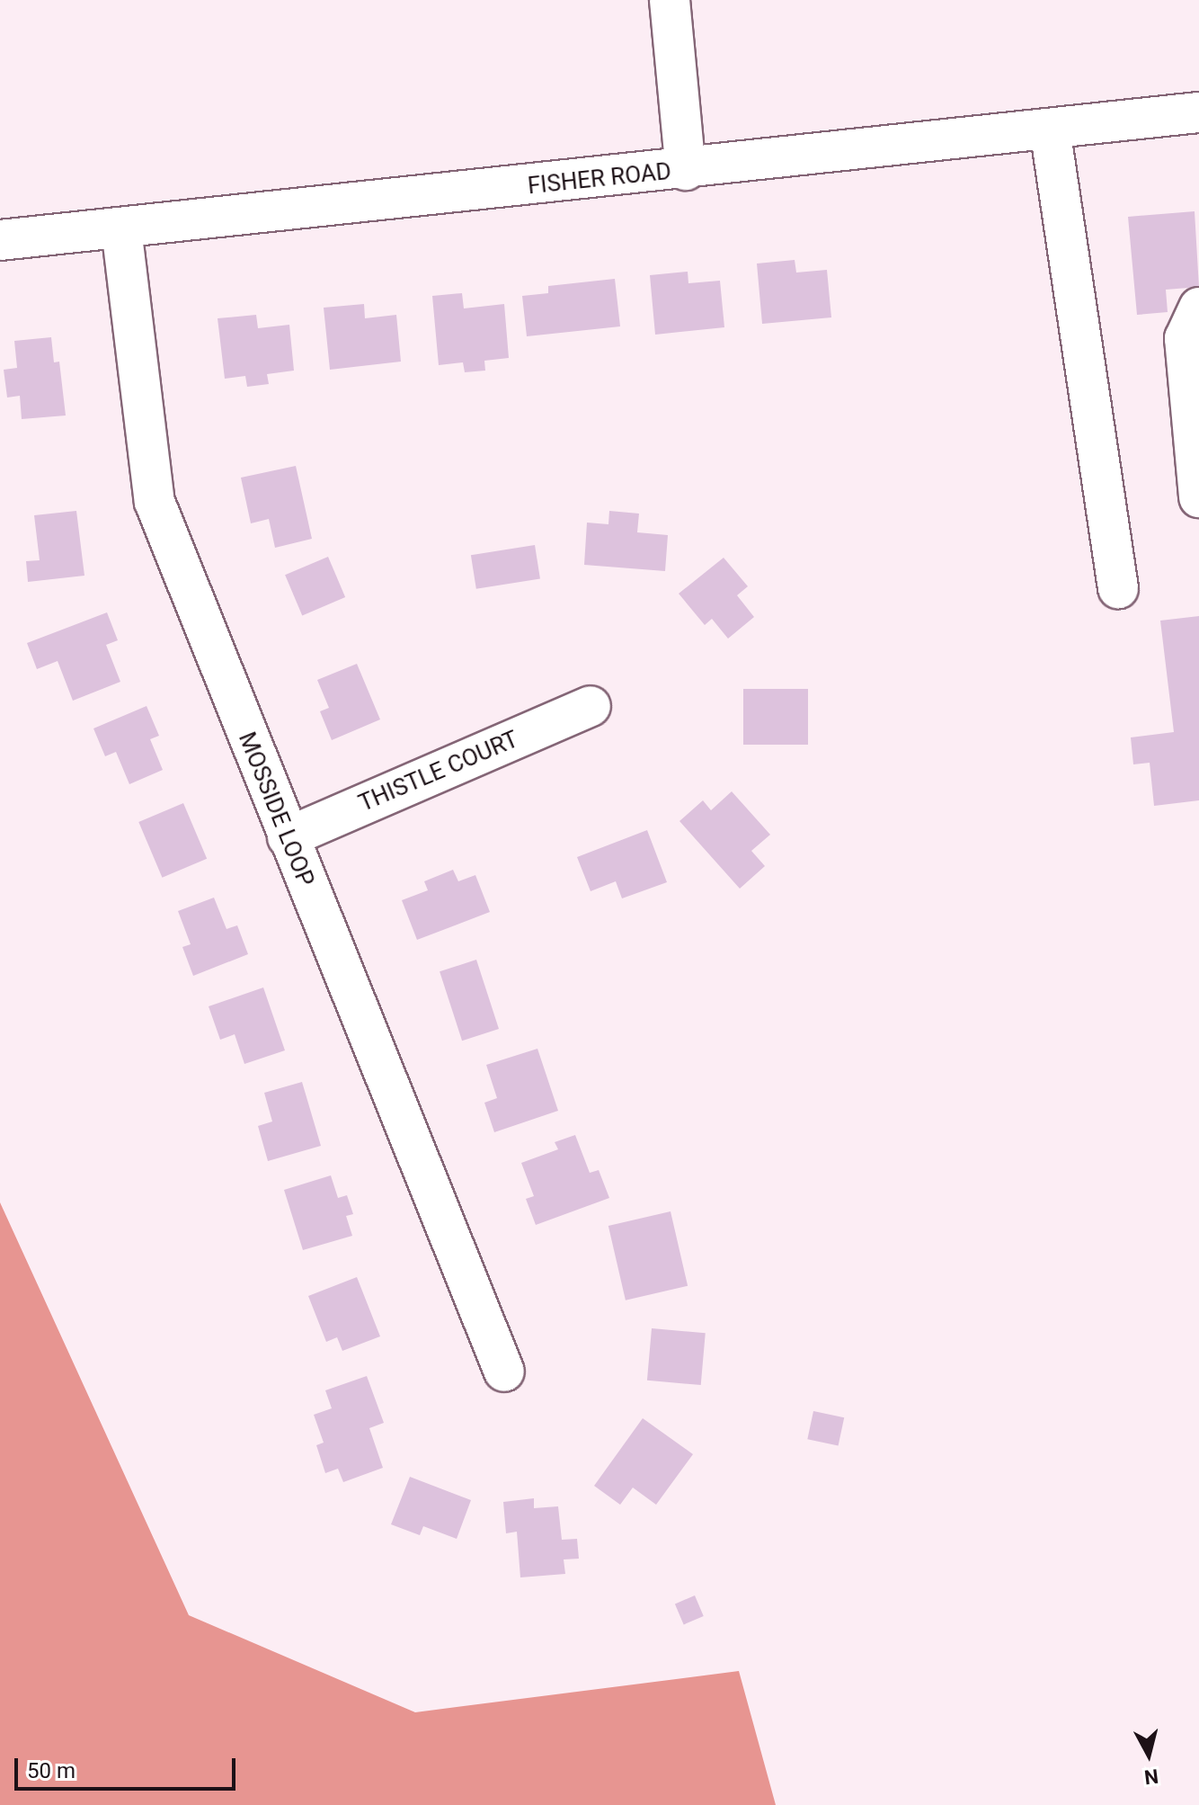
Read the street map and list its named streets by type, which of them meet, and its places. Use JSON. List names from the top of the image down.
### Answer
{
  "streets": {
    "street": ["FISHER ROAD", "THISTLE COURT", "MOSSIDE LOOP"]
  },
  "crossings": [
    ["FISHER ROAD", "MOSSIDE LOOP"],
    ["THISTLE COURT", "MOSSIDE LOOP"]
  ],
  "scale_bar": "50 m",
  "north": "bottom"
}
